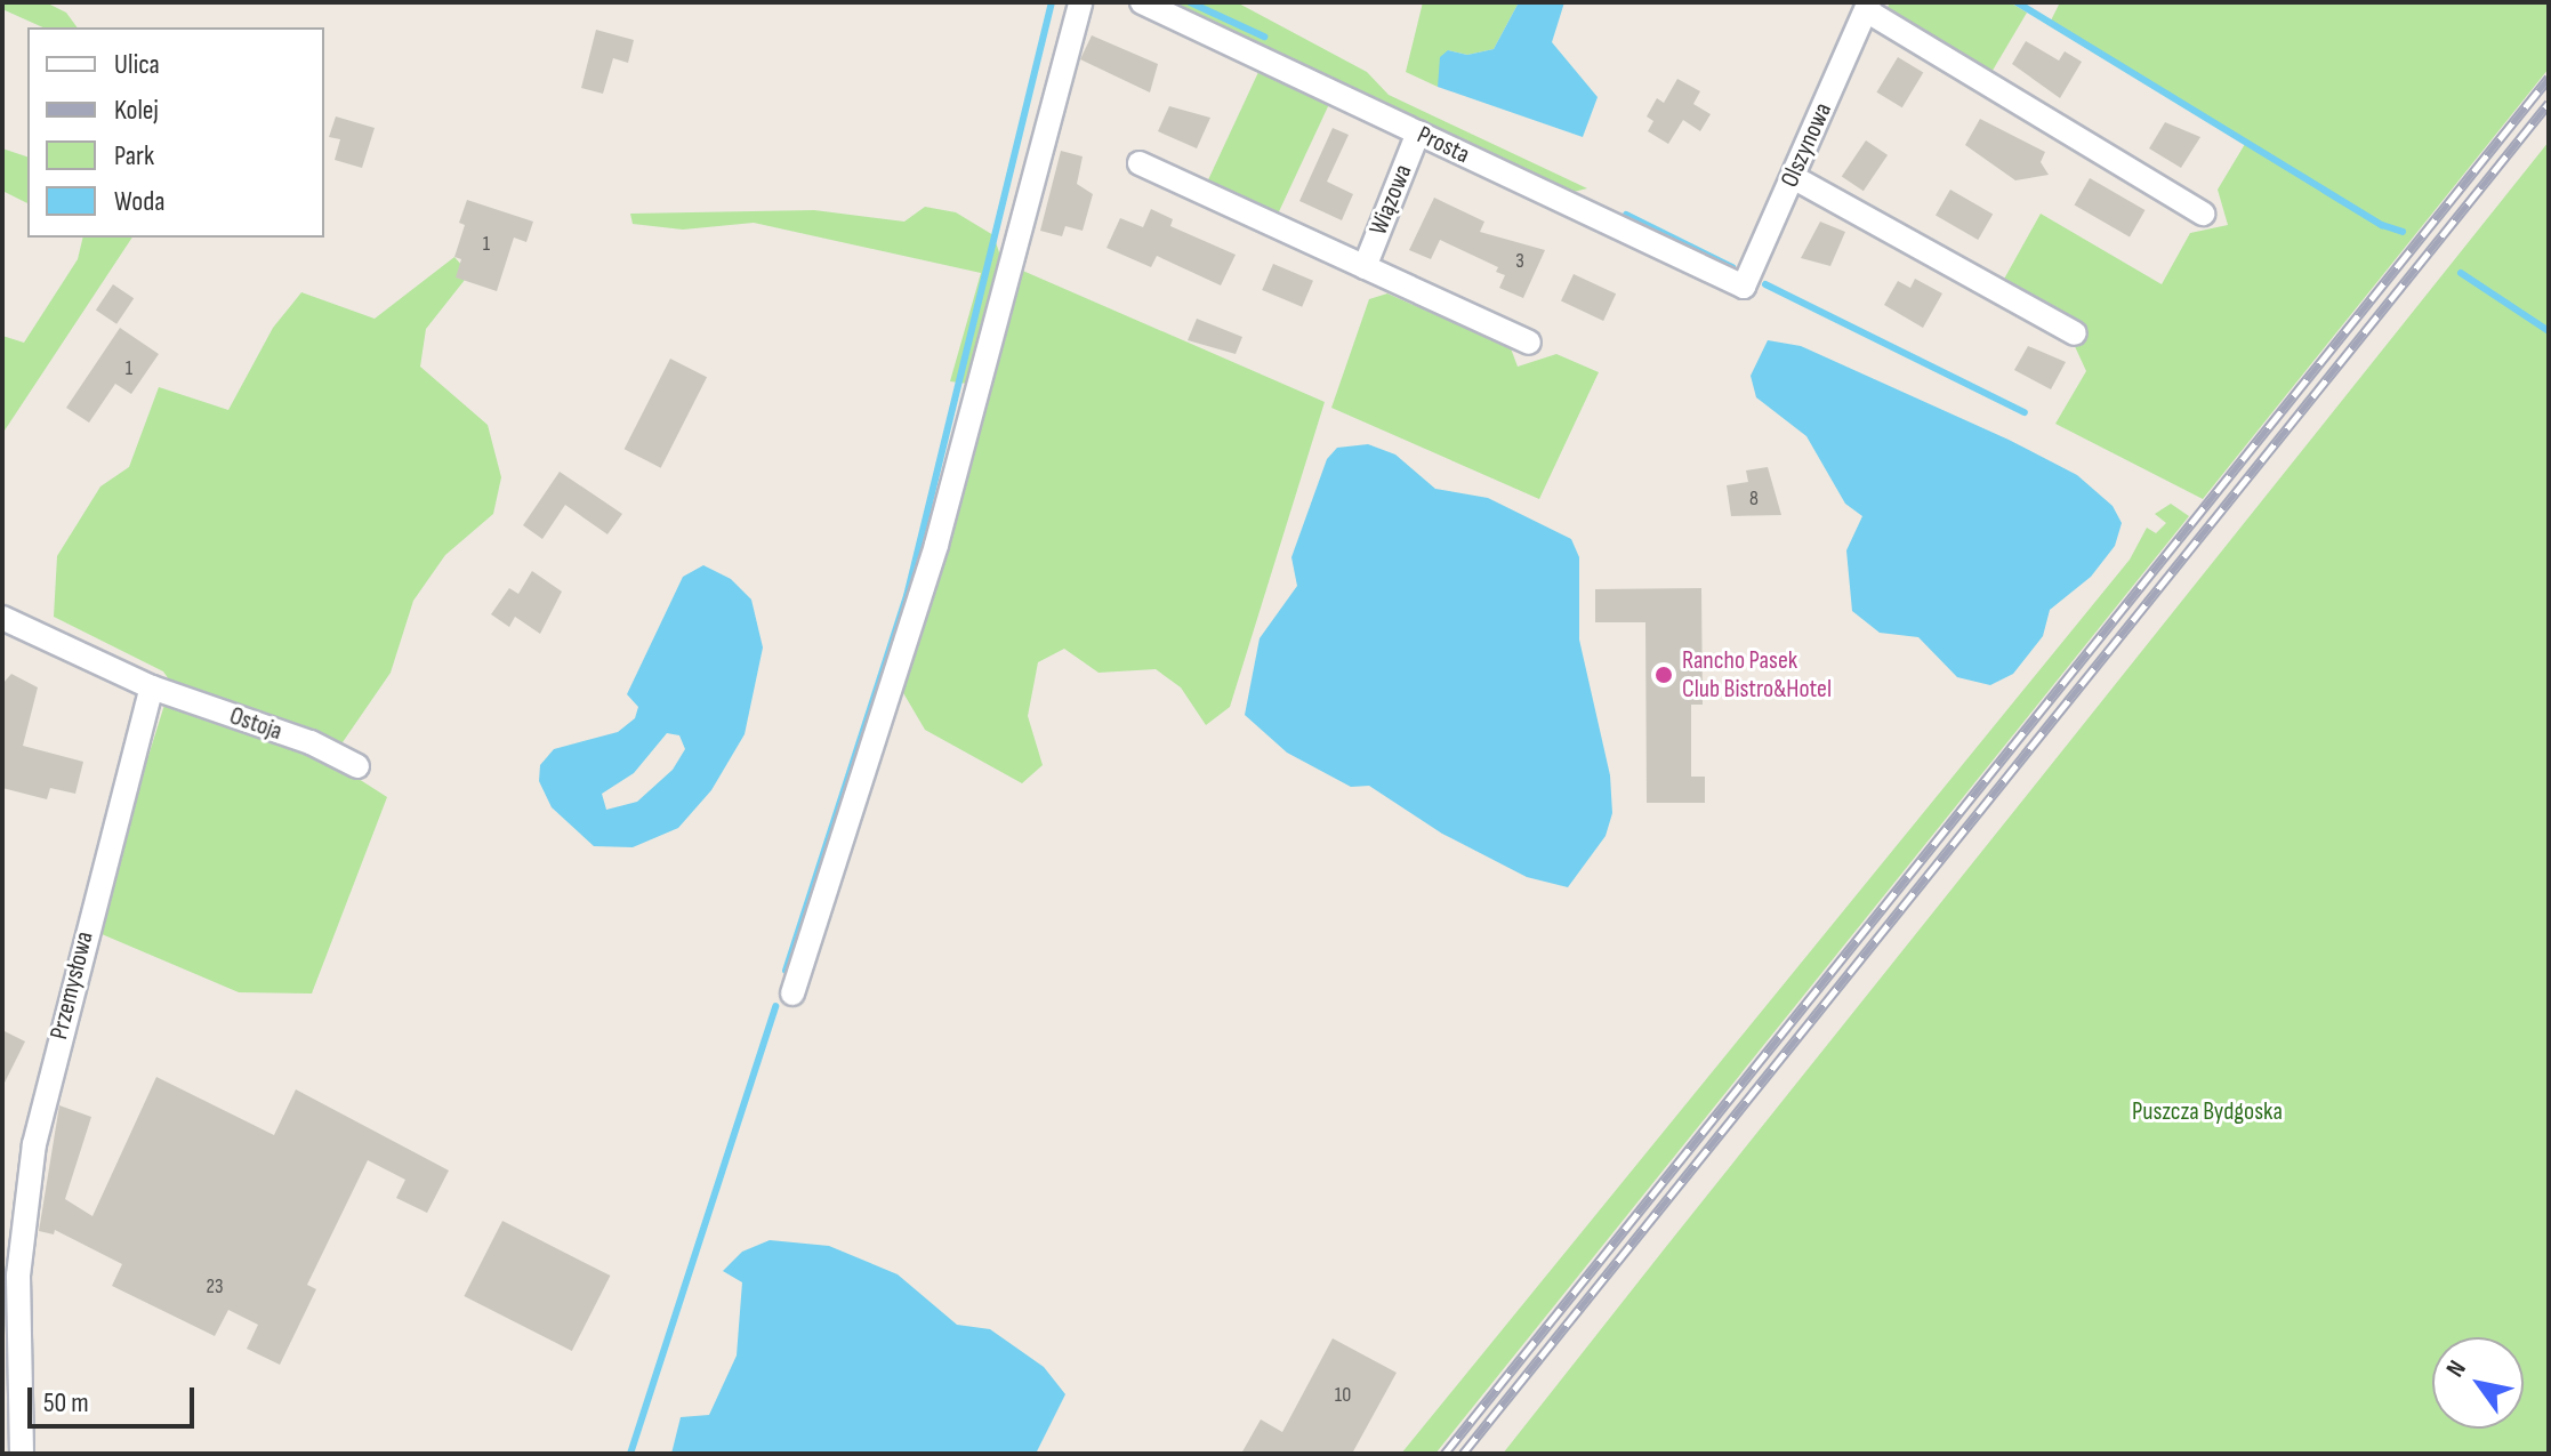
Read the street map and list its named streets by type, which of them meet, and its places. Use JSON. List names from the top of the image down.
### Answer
{
  "streets": {
    "street": [
      "Prosta",
      "Olszynowa",
      "Wiązowa",
      "Ostoja",
      "Przemysłowa"
    ]
  },
  "crossings": [
    ["Prosta", "Olszynowa"],
    ["Prosta", "Wiązowa"],
    ["Ostoja", "Przemysłowa"]
  ],
  "parks": ["Puszcza Bydgoska"],
  "places": ["Rancho Pasek Club Bistro&Hotel"],
  "house_numbers": [
    "1",
    "3",
    "1",
    "8",
    "23",
    "10"
  ],
  "legend": [
    "Ulica",
    "Kolej",
    "Park",
    "Woda"
  ],
  "scale_bar": "50 m",
  "north": "top left"
}
